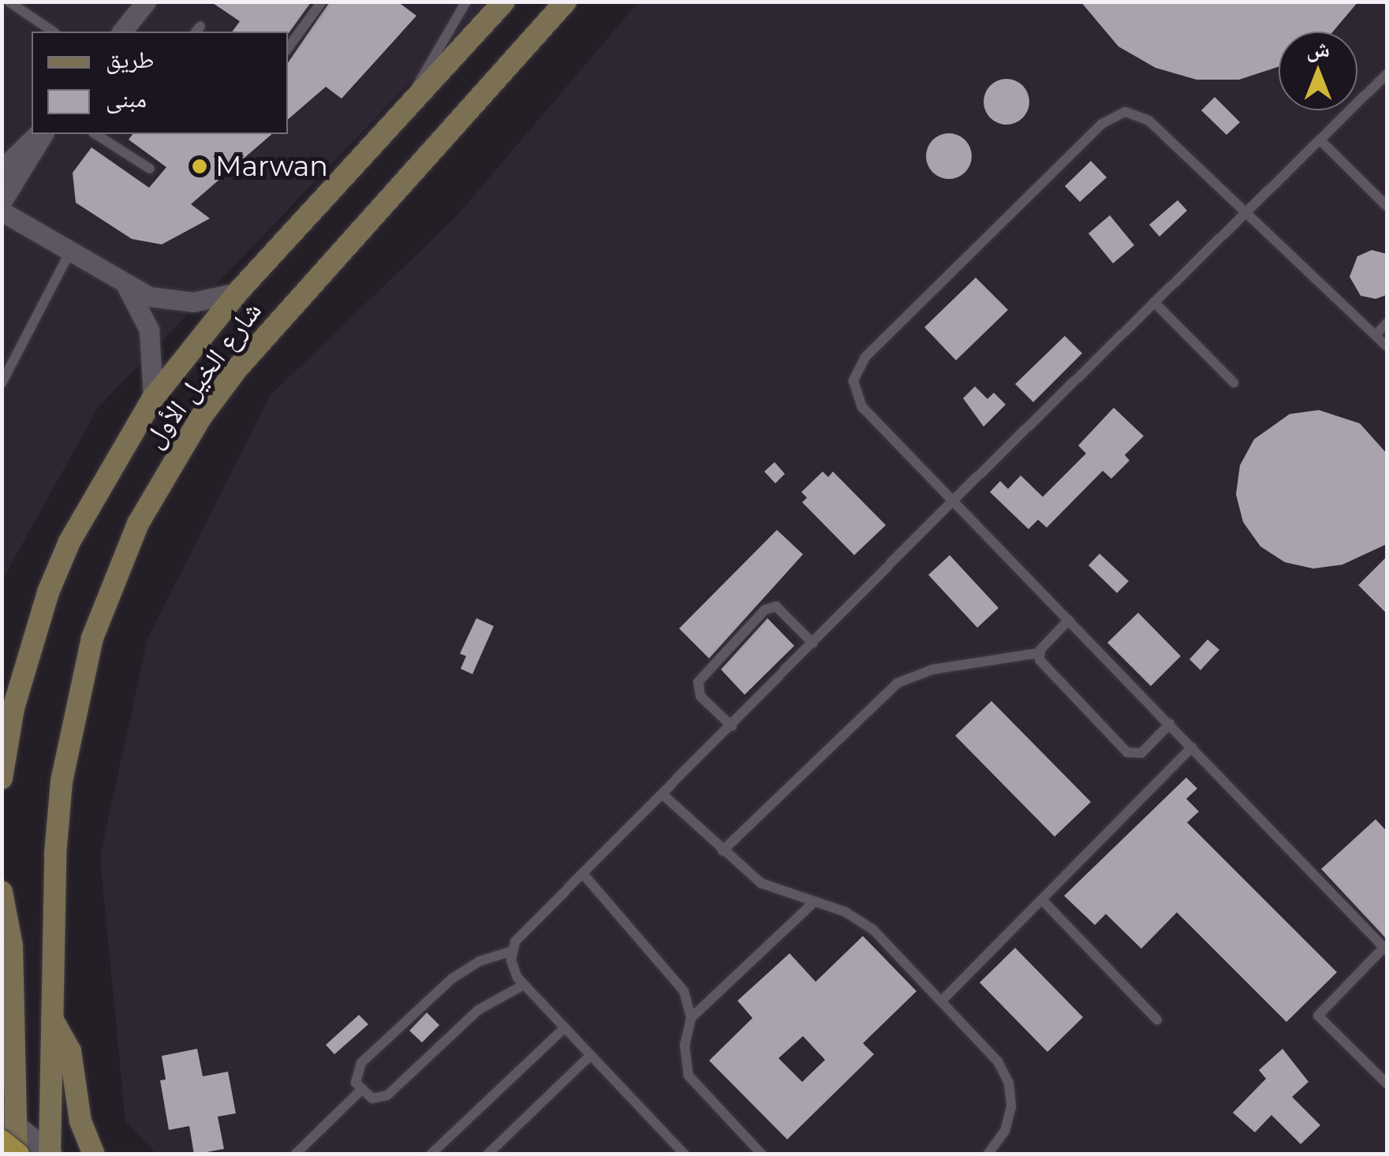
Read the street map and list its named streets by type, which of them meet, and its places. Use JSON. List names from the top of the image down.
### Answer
{
  "streets": {
    "main road": ["شارع الخيل الأول"]
  },
  "places": ["Marwan"],
  "legend": ["طريق", "مبنى"],
  "north": "top"
}
